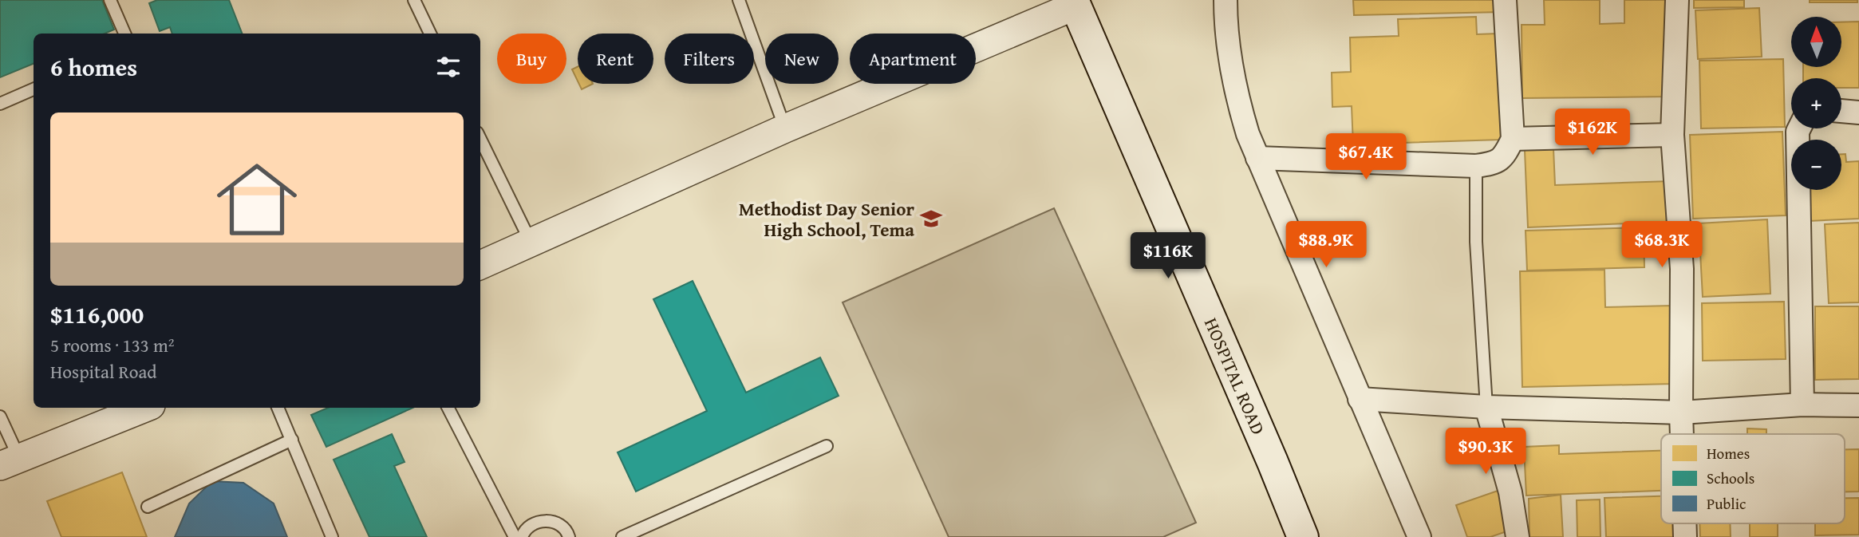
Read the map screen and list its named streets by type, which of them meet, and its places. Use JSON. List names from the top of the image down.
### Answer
{
  "streets": {
    "main road": ["HOSPITAL ROAD"]
  },
  "places": {
    "school or university": ["Methodist Day Senior High School, Tema"]
  },
  "legend": ["Homes", "Schools", "Public"],
  "north": "top",
  "page": {
    "map_buttons": ["+", "−"],
    "chip": [
      "Buy",
      "Rent",
      "Filters",
      "New",
      "Apartment"
    ],
    "heading": "6 homes",
    "list": [
      {
        "name": "$116,000",
        "note": "5 rooms · 133 m² · Hospital Road"
      }
    ],
    "price": [
      "$162K",
      "$67.4K",
      "$88.9K",
      "$68.3K",
      "$116K",
      "$90.3K"
    ]
  }
}
